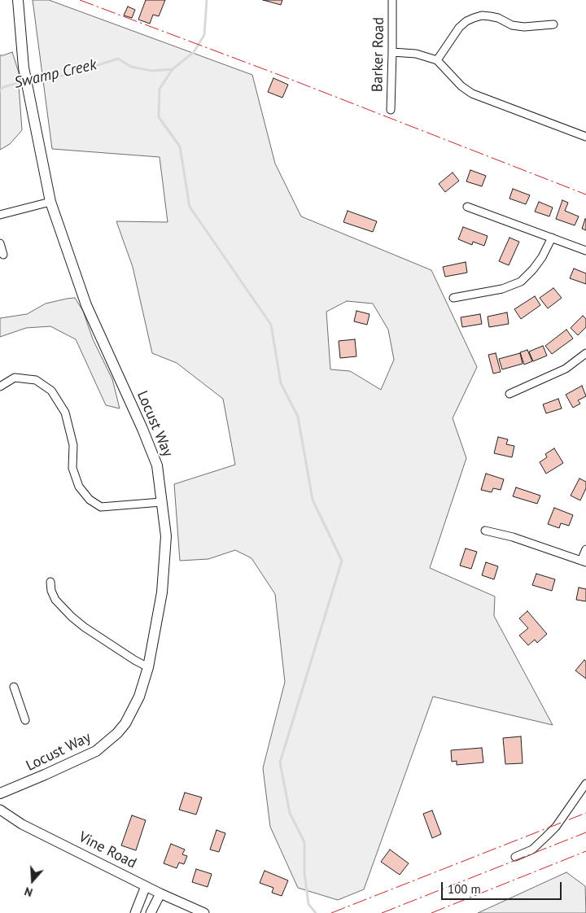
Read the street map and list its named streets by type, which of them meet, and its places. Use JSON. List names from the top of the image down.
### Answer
{
  "streets": {
    "main road": ["Locust Way"],
    "street": ["Barker Road", "Vine Road"]
  },
  "water": ["Swamp Creek"],
  "scale_bar": "100 m",
  "north": "bottom"
}
